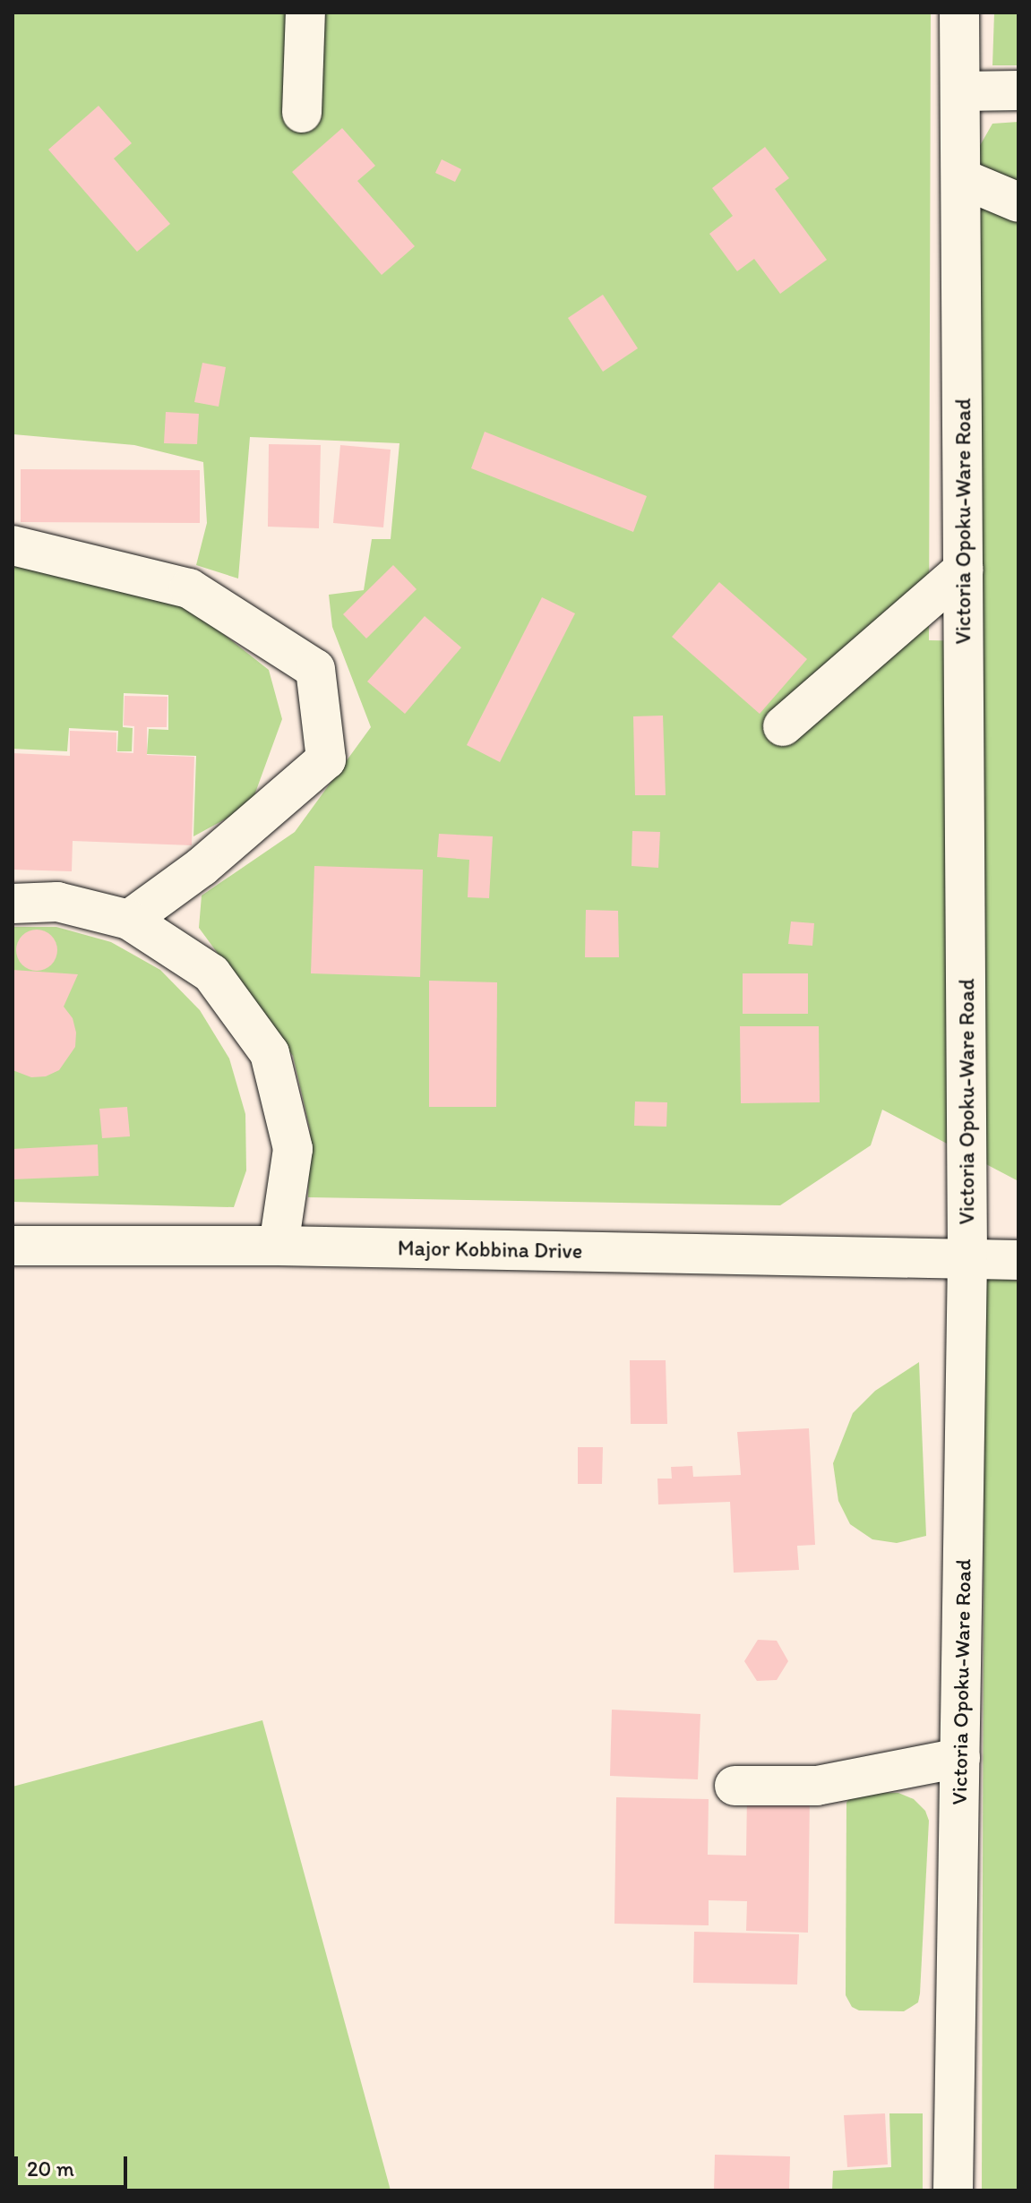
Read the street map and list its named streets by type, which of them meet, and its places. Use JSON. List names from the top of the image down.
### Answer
{
  "streets": {
    "main road": ["Victoria Opoku-Ware Road", "Major Kobbina Drive"]
  },
  "crossings": [
    ["Victoria Opoku-Ware Road", "Major Kobbina Drive"]
  ],
  "scale_bar": "20 m"
}
